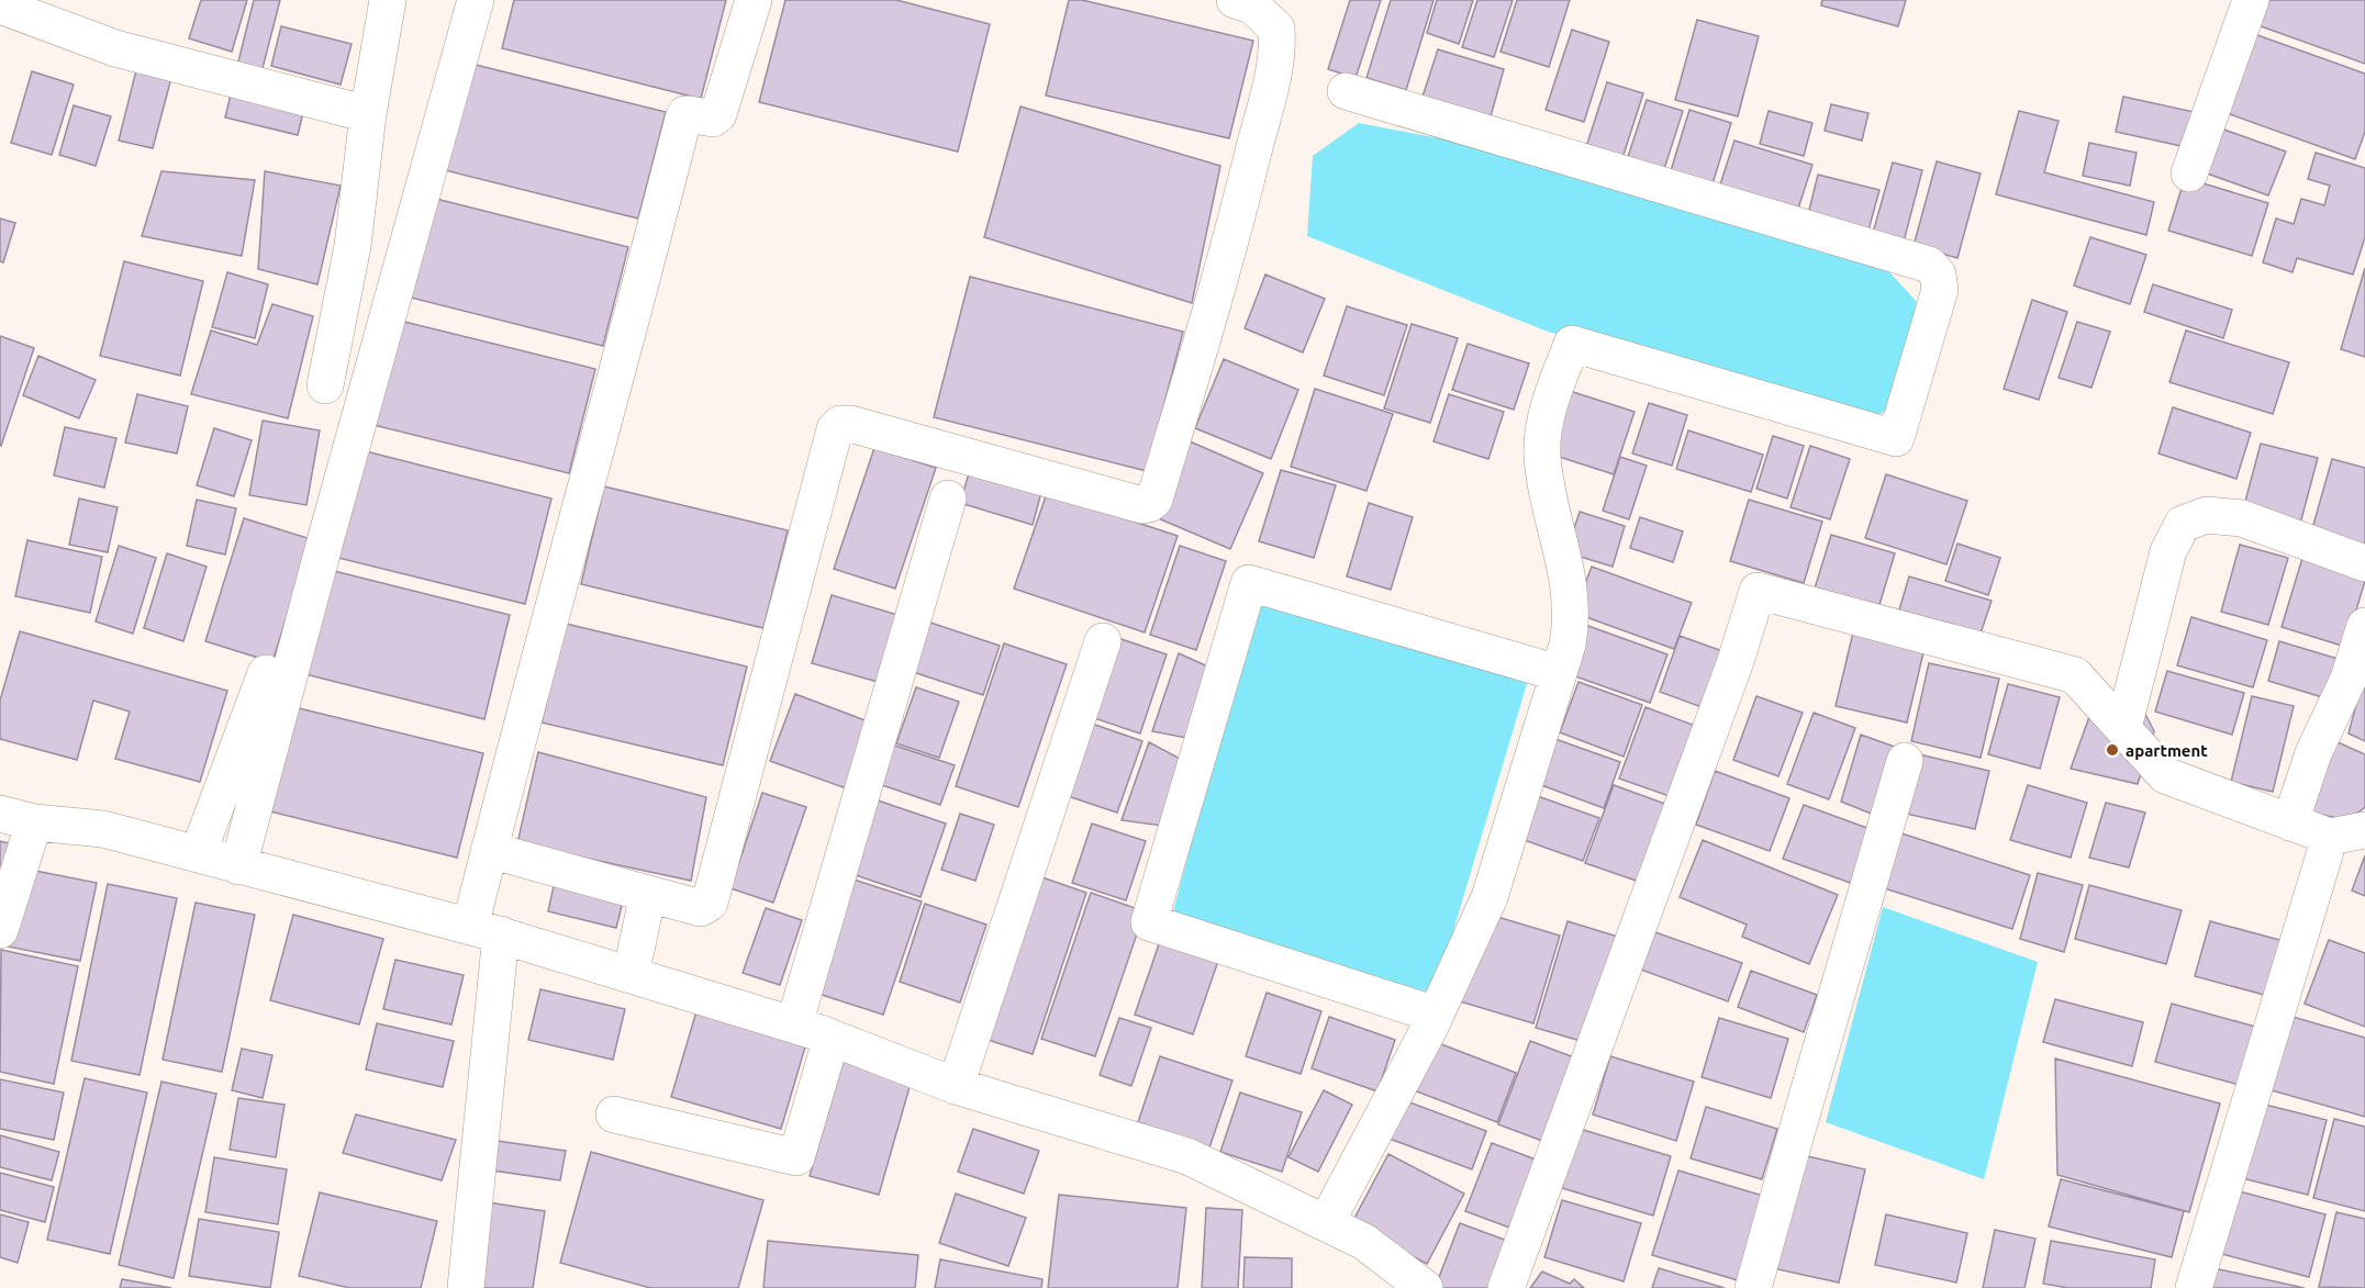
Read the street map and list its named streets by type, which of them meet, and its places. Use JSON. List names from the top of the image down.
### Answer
{
  "places": ["apartment"]
}
